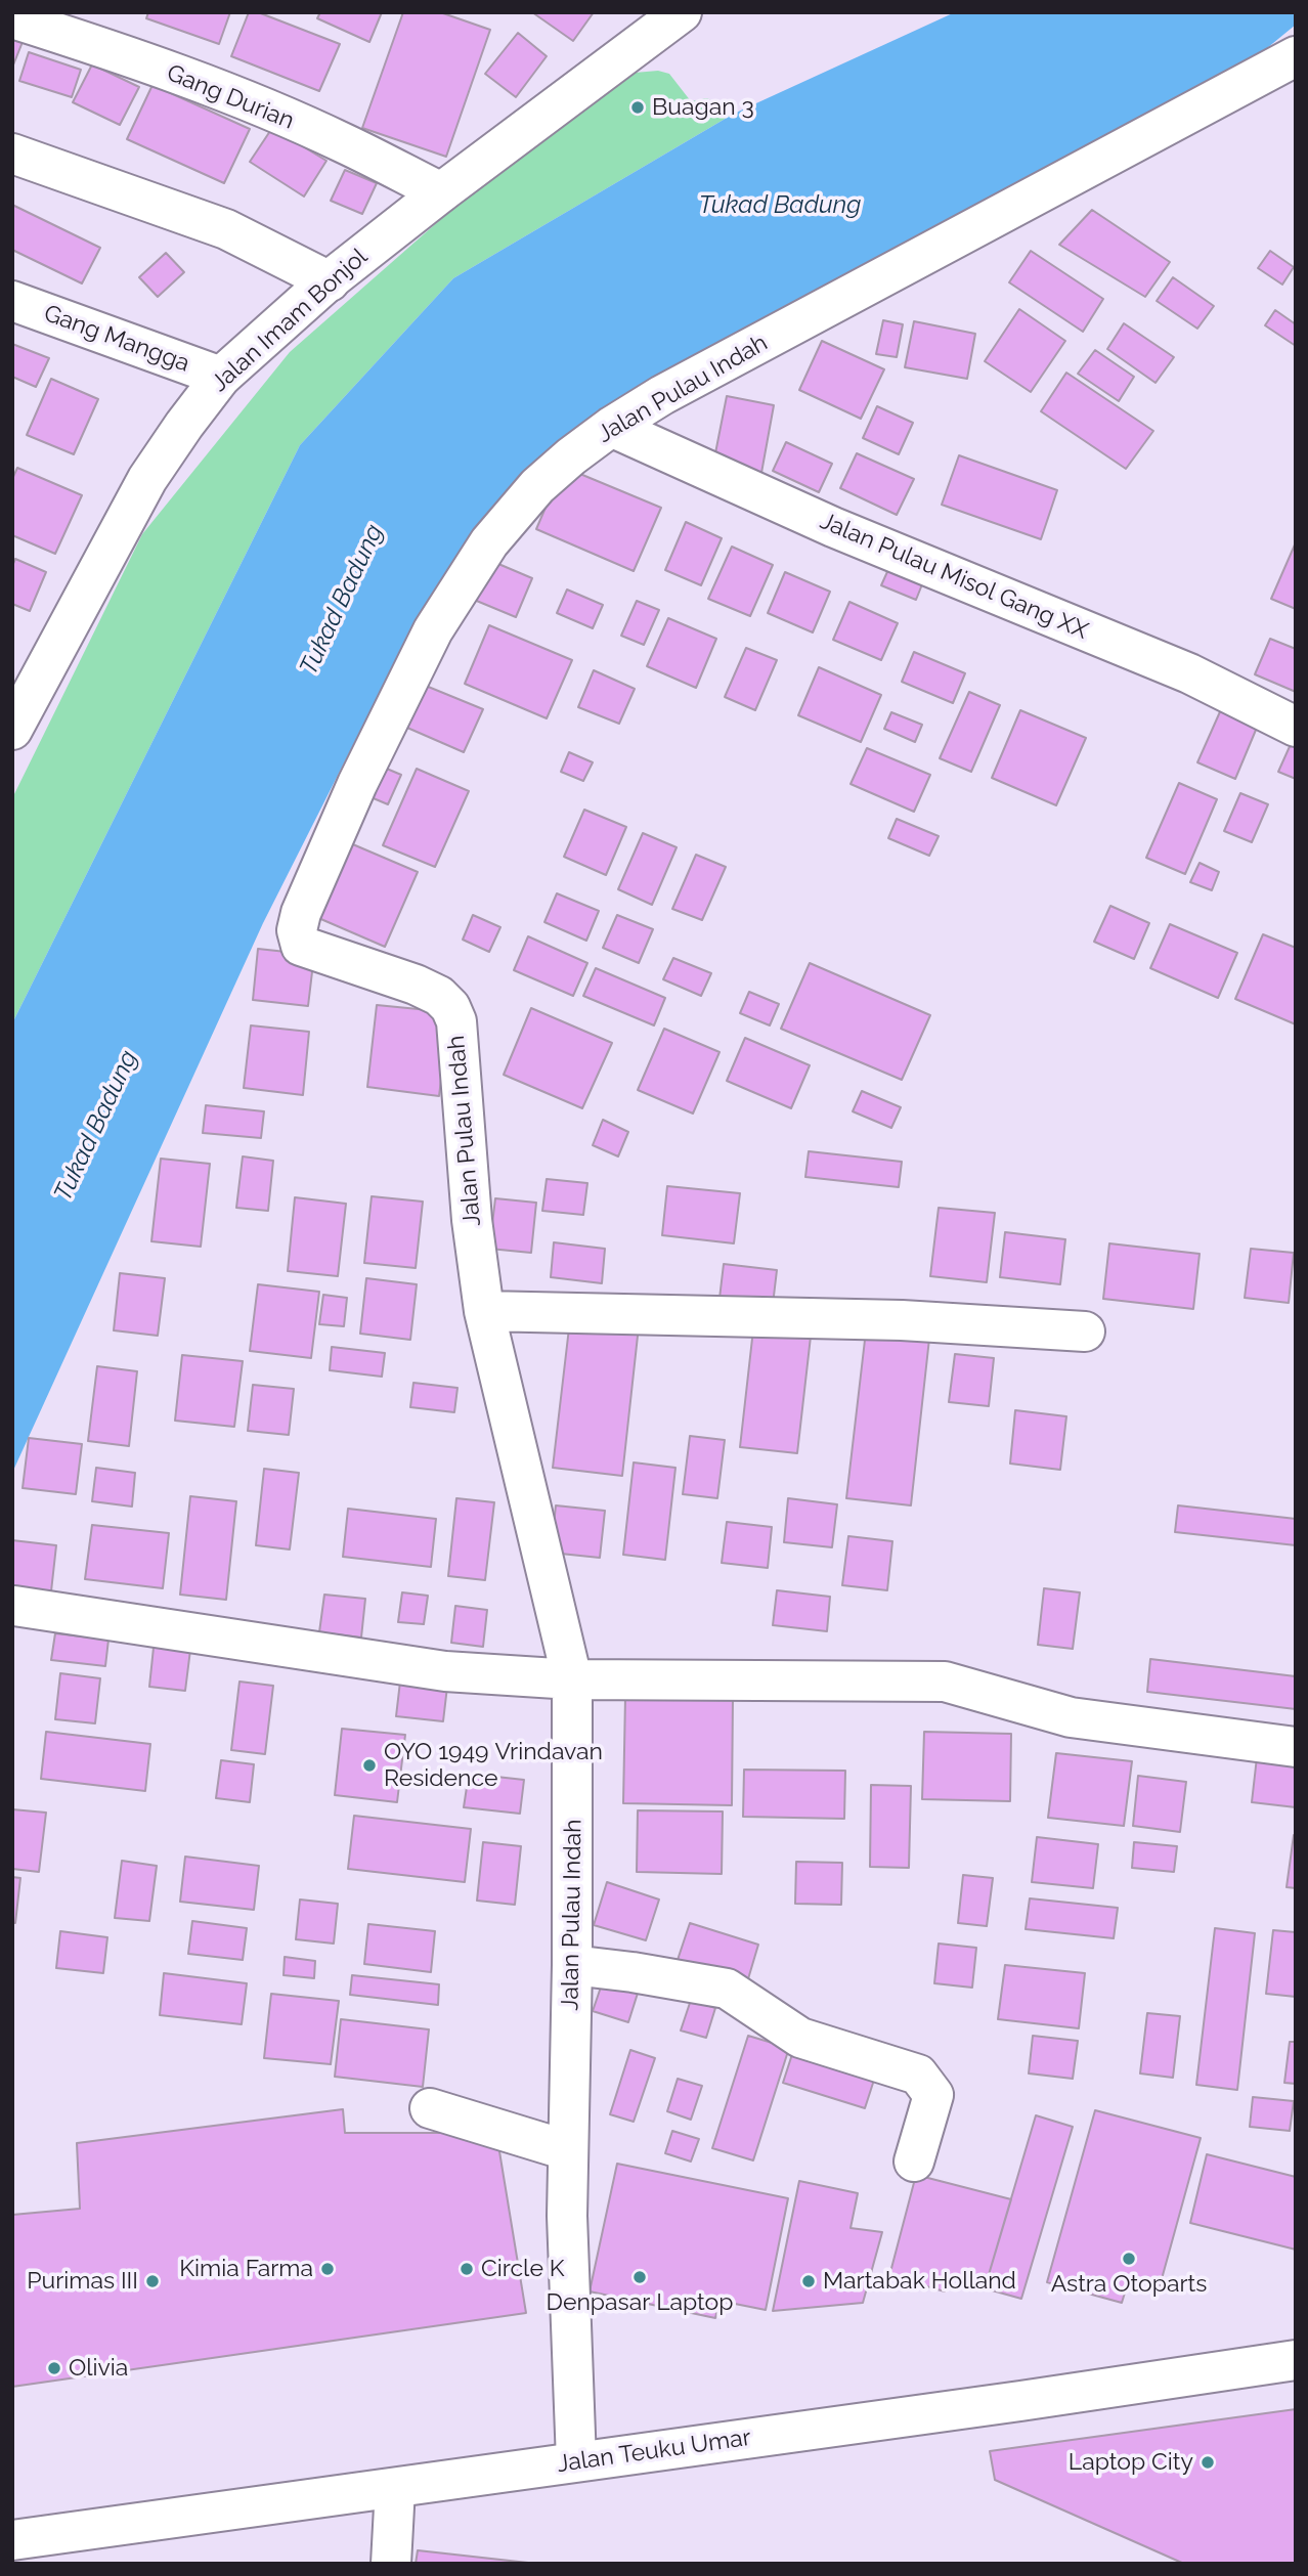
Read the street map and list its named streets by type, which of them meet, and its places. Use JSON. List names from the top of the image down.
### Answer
{
  "streets": {
    "main road": [
      "Gang Durian",
      "Jalan Imam Bonjol",
      "Gang Mangga",
      "Jalan Pulau Indah",
      "Jalan Pulau Misol Gang XX",
      "Jalan Teuku Umar"
    ]
  },
  "crossings": [
    ["Gang Durian", "Jalan Imam Bonjol"],
    ["Jalan Imam Bonjol", "Gang Mangga"],
    ["Jalan Pulau Indah", "Jalan Pulau Misol Gang XX"],
    ["Jalan Pulau Indah", "Jalan Teuku Umar"]
  ],
  "water": ["Tukad Badung"],
  "places": [
    "Buagan 3",
    "OYO 1949 Vrindavan Residence",
    "Astra Otoparts",
    "Kimia Farma",
    "Circle K",
    "Denpasar Laptop",
    "Purimas III",
    "Martabak Holland",
    "Olivia",
    "Laptop City"
  ]
}
